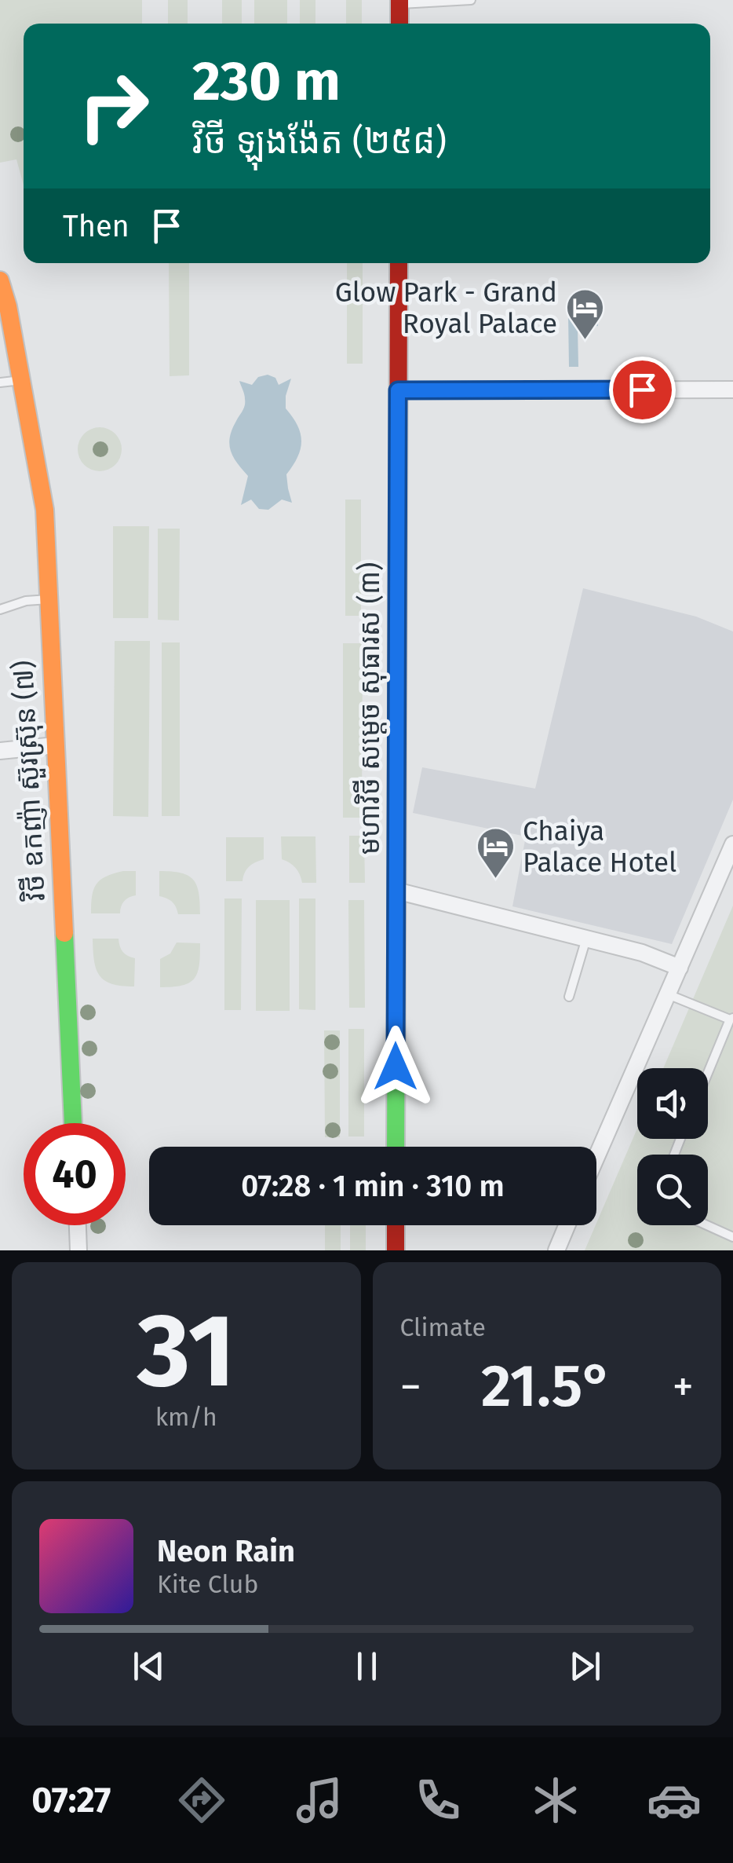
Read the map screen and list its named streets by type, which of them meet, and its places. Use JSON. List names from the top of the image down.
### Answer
{
  "streets": {
    "street": ["មហាវិថី សម្តេច សុធារស (៣)", "វិថី ឧកញ៉ា ស៊ួរស៊្រុន (៧)"]
  },
  "places": {
    "hotel": ["Glow Park - Grand Royal Palace", "Chaiya Palace Hotel"]
  },
  "page": {
    "turn": ["230 m", "វិថី ឡុងង៉ែត (២៥៨)"],
    "then": "Then",
    "limit": "40",
    "trip": "07:28 · 1 min · 310 m",
    "tile": [
      ["31", "km/h"],
      "Climate"
    ],
    "heat": ["−", "21.5°", "+"],
    "song": ["Neon Rain", "Kite Club"],
    "tabs": "07:27"
  }
}
